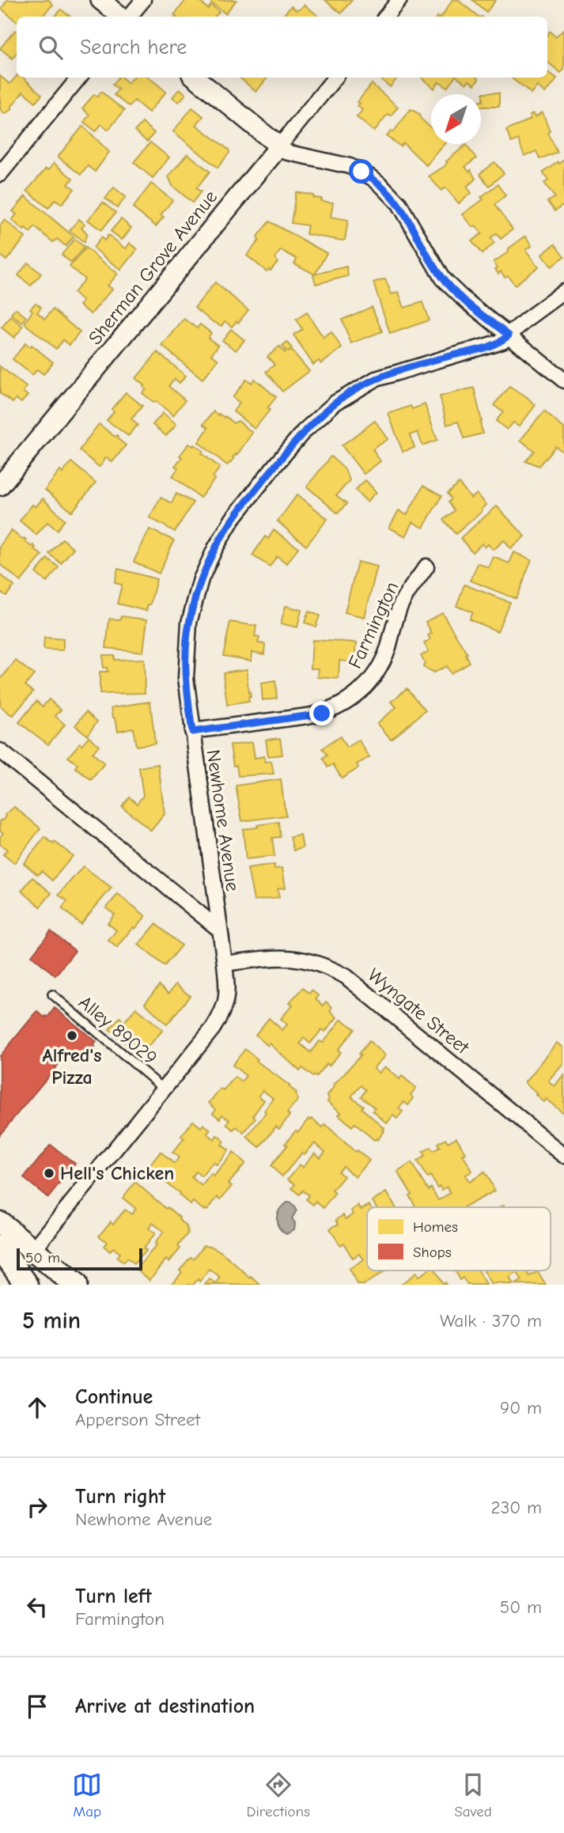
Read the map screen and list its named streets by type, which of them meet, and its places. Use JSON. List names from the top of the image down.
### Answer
{
  "streets": {
    "street": [
      "Sherman Grove Avenue",
      "Farmington",
      "Newhome Avenue",
      "Wyngate Street"
    ],
    "lane": ["Alley 89029"]
  },
  "crossings": [
    ["Farmington", "Newhome Avenue"],
    ["Newhome Avenue", "Wyngate Street"],
    ["Newhome Avenue", "Alley 89029"]
  ],
  "places": ["Alfred's Pizza", "Hell's Chicken"],
  "legend": ["Homes", "Shops"],
  "scale_bar": "50 m",
  "north": "bottom left",
  "page": {
    "search": "Search here",
    "scale": "50 m",
    "heading": ["5 min", "Walk · 370 m"],
    "list": [
      ["Continue", "Apperson Street", "90 m"],
      ["Turn right", "Newhome Avenue", "230 m"],
      ["Turn left", "Farmington", "50 m"],
      "Arrive at destination"
    ],
    "nav": ["Map", "Directions", "Saved"]
  }
}
